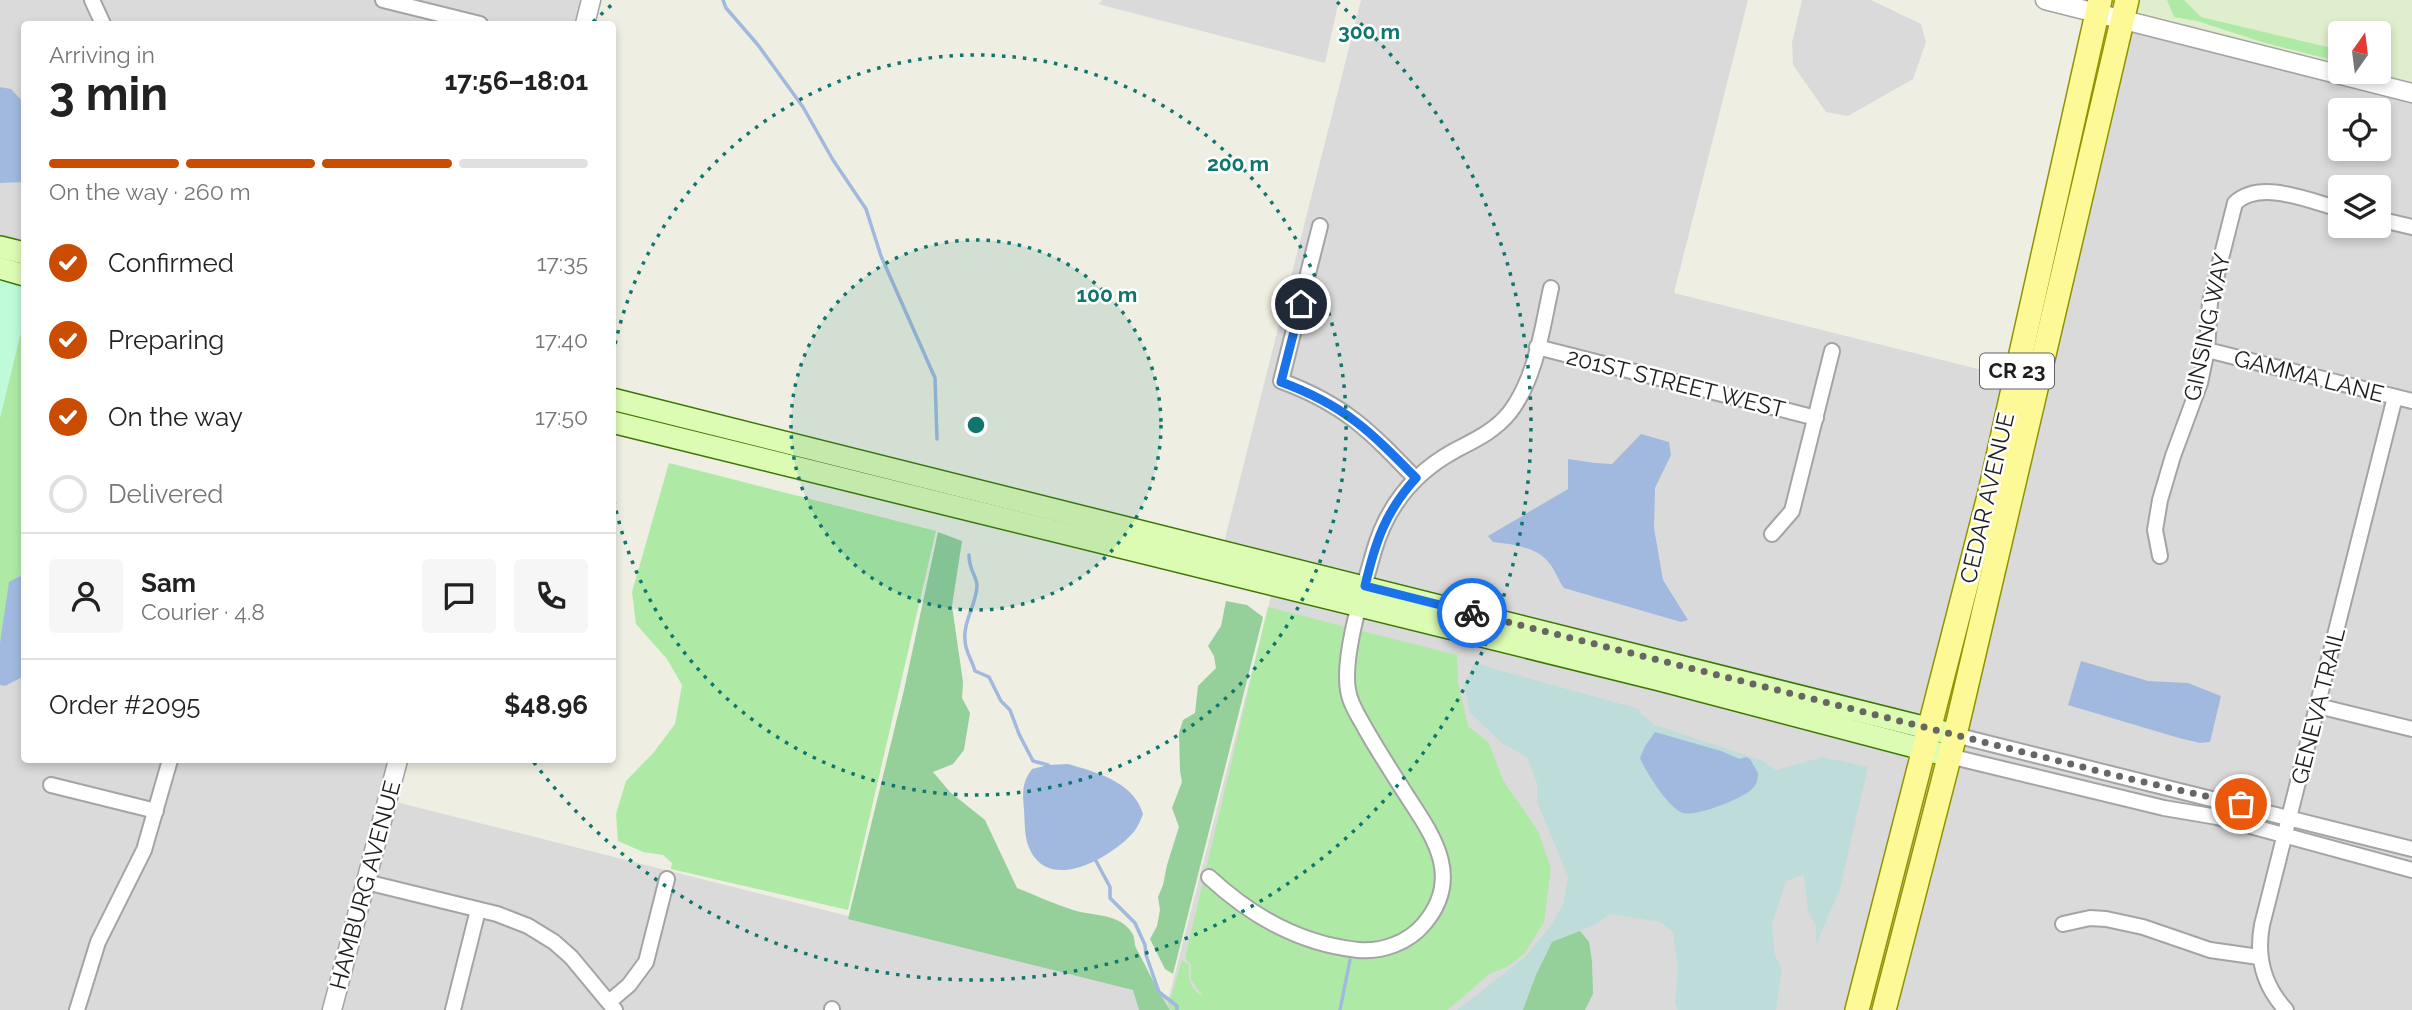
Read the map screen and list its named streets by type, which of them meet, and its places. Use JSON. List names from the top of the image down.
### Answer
{
  "streets": {
    "main road": ["CR 23", "CEDAR AVENUE"],
    "street": [
      "GINSING WAY",
      "GAMMA LANE",
      "201ST STREET WEST",
      "GENEVA TRAIL",
      "HAMBURG AVENUE"
    ]
  },
  "crossings": [
    ["GINSING WAY", "GAMMA LANE"],
    ["CR 23", "CEDAR AVENUE"],
    ["GAMMA LANE", "GENEVA TRAIL"]
  ],
  "north": "top",
  "page": {
    "heading": ["3 min", "Arriving in", "17:56–18:01"],
    "panel": [
      "Sam",
      "Courier · 4.8",
      "Order #2095",
      "$48.96"
    ],
    "bar": "On the way · 260 m",
    "list": [
      ["Confirmed", "17:35"],
      ["Preparing", "17:40"],
      ["On the way", "17:50"],
      "Delivered"
    ]
  },
  "rings": ["300 m", "200 m", "100 m"]
}
